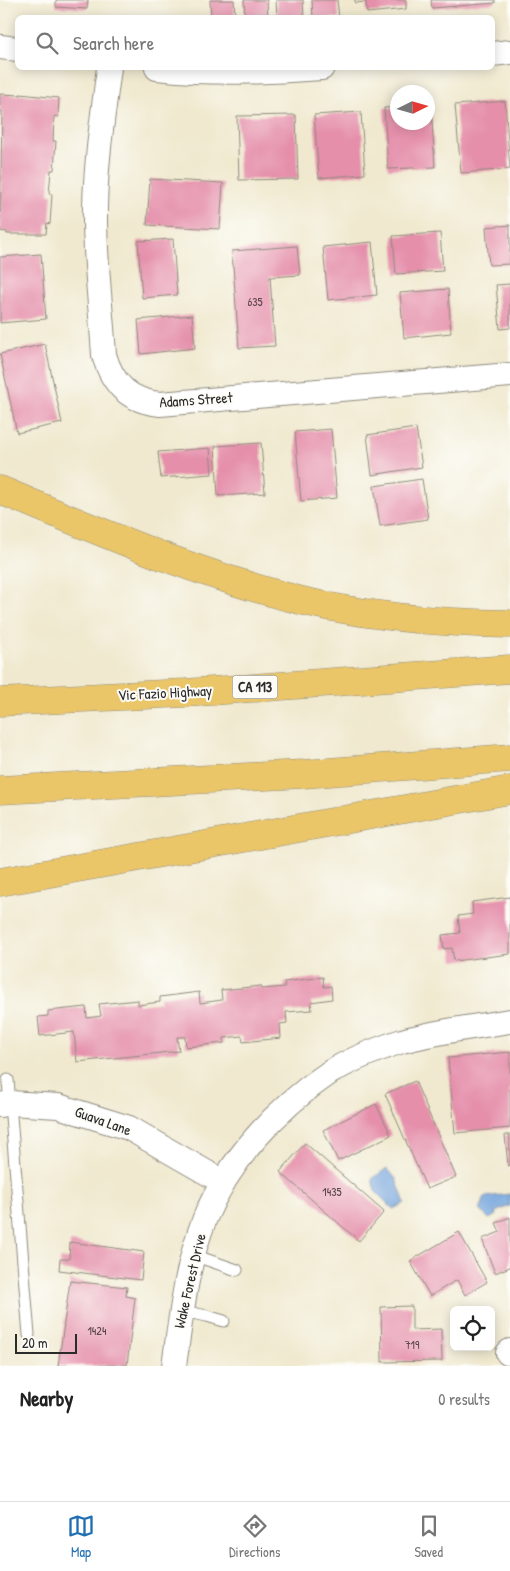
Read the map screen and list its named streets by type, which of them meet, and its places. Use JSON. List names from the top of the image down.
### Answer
{
  "streets": {
    "highway": ["CA 113", "Vic Fazio Highway"],
    "street": ["Adams Street", "Guava Lane", "Wake Forest Drive"]
  },
  "crossings": [
    ["Guava Lane", "Wake Forest Drive"]
  ],
  "house_numbers": [
    "635",
    "1435",
    "1424",
    "719"
  ],
  "scale_bar": "20 m",
  "north": "right",
  "page": {
    "search": "Search here",
    "scale": "20 m",
    "heading": ["Nearby", "0 results"],
    "nav": ["Map", "Directions", "Saved"]
  }
}
